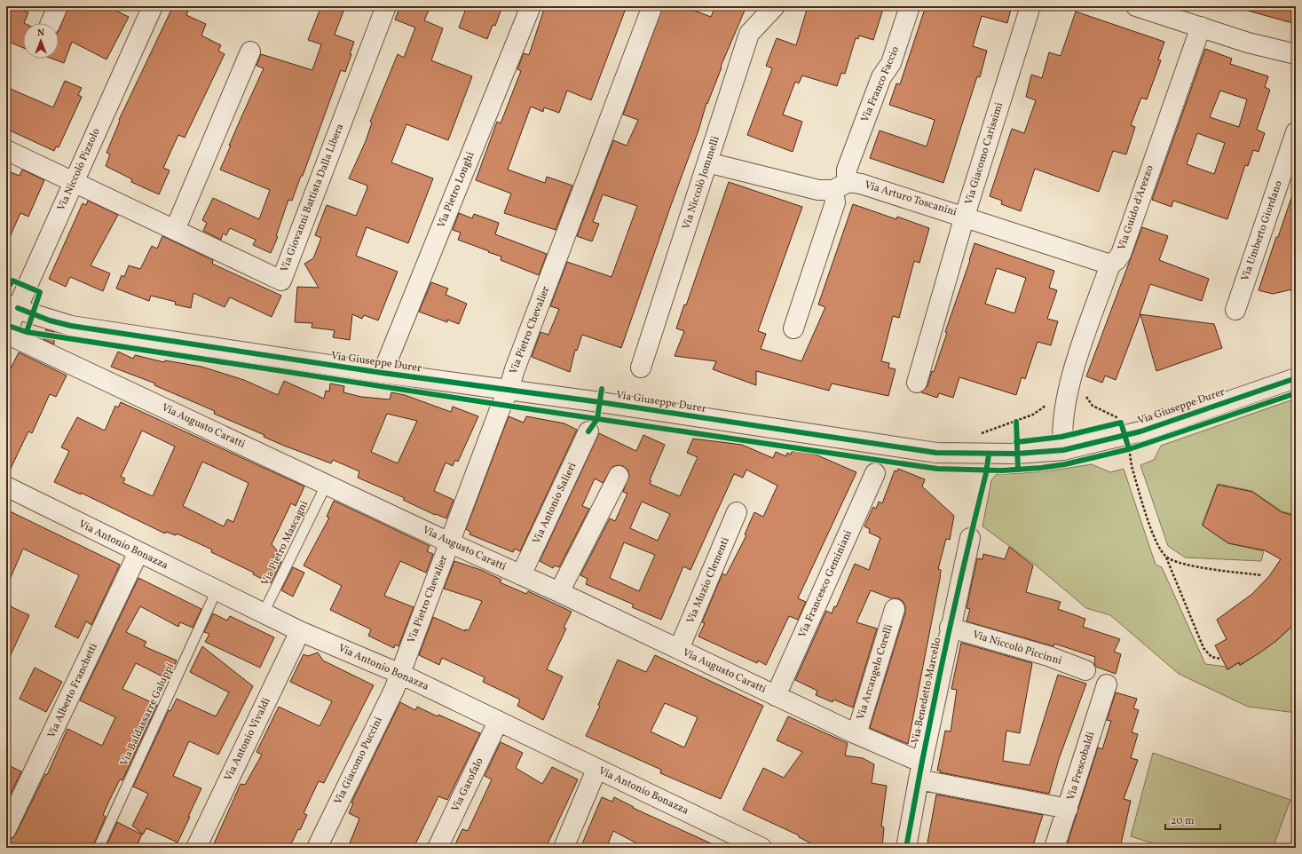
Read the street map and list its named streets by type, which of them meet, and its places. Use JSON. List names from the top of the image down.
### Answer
{
  "streets": {
    "street": [
      "Via Franco Faccio",
      "Via Giacomo Carissimi",
      "Via Niccolò Pizzolo",
      "Via Niccolò Jommelli",
      "Via Pietro Longhi",
      "Via Giovanni Battista Dalla Libera",
      "Via Arturo Toscanini",
      "Via Guido d'Arezzo",
      "Via Umberto Giordano",
      "Via Pietro Chevalier",
      "Via Giuseppe Durer",
      "Via Augusto Caratti",
      "Via Antonio Salieri",
      "Via Antonio Bonazza",
      "Via Muzio Clementi",
      "Via Francesco Geminiani",
      "Via Niccolò Piccinni",
      "Via Arcangelo Corelli",
      "Via Alberto Franchetti",
      "Via Benedetto Marcello",
      "Via Antonio Vivaldi",
      "Via Giacomo Puccini",
      "Via Frescobaldi",
      "Via Garofalo"
    ],
    "lane": ["Via Pietro Mascagni", "Via Baldassarre Galuppi"]
  },
  "crossings": [
    ["Via Franco Faccio", "Via Arturo Toscanini"],
    ["Via Giacomo Carissimi", "Via Arturo Toscanini"],
    ["Via Niccolò Pizzolo", "Via Giovanni Battista Dalla Libera"],
    ["Via Niccolò Pizzolo", "Via Giuseppe Durer"],
    ["Via Niccolò Pizzolo", "Via Augusto Caratti"],
    ["Via Niccolò Jommelli", "Via Arturo Toscanini"],
    ["Via Pietro Longhi", "Via Giuseppe Durer"],
    ["Via Arturo Toscanini", "Via Guido d'Arezzo"],
    ["Via Guido d'Arezzo", "Via Giuseppe Durer"],
    ["Via Pietro Chevalier", "Via Giuseppe Durer"],
    ["Via Pietro Chevalier", "Via Augusto Caratti"],
    ["Via Pietro Chevalier", "Via Antonio Bonazza"],
    ["Via Pietro Chevalier", "Via Giacomo Puccini"],
    ["Via Augusto Caratti", "Via Antonio Salieri"],
    ["Via Augusto Caratti", "Via Pietro Mascagni"],
    ["Via Augusto Caratti", "Via Muzio Clementi"],
    ["Via Augusto Caratti", "Via Francesco Geminiani"],
    ["Via Augusto Caratti", "Via Arcangelo Corelli"],
    ["Via Augusto Caratti", "Via Benedetto Marcello"],
    ["Via Augusto Caratti", "Via Frescobaldi"],
    ["Via Pietro Mascagni", "Via Antonio Bonazza"],
    ["Via Antonio Bonazza", "Via Alberto Franchetti"],
    ["Via Antonio Bonazza", "Via Baldassarre Galuppi"],
    ["Via Antonio Bonazza", "Via Antonio Vivaldi"],
    ["Via Antonio Bonazza", "Via Giacomo Puccini"],
    ["Via Antonio Bonazza", "Via Garofalo"],
    ["Via Niccolò Piccinni", "Via Benedetto Marcello"]
  ],
  "scale_bar": "20 m",
  "north": "top"
}
